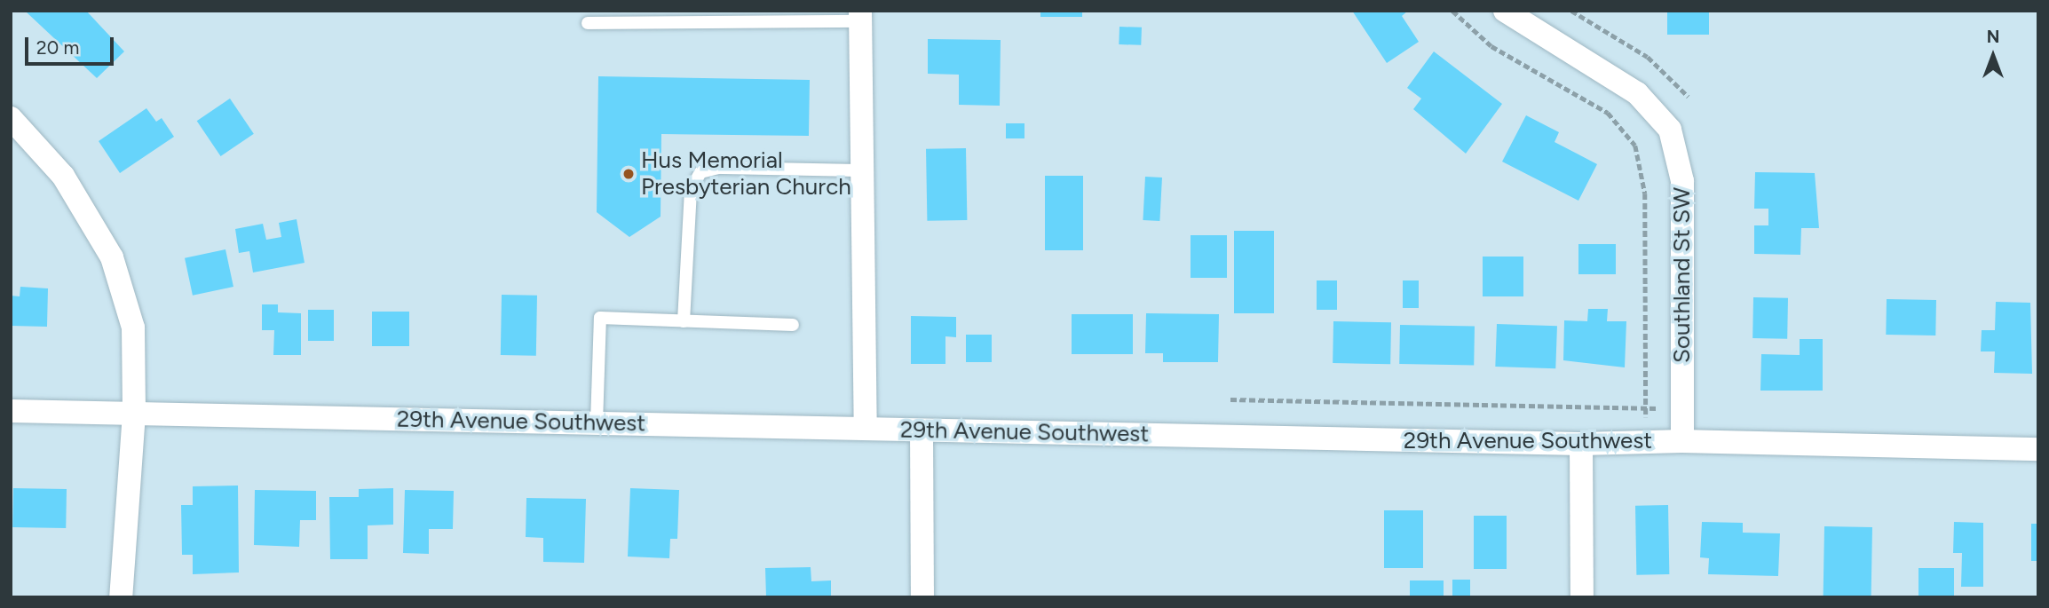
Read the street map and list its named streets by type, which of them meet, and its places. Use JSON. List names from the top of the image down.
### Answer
{
  "streets": {
    "street": ["Southland St SW", "29th Avenue Southwest"]
  },
  "crossings": [
    ["Southland St SW", "29th Avenue Southwest"]
  ],
  "places": ["Hus Memorial Presbyterian Church"],
  "scale_bar": "20 m",
  "north": "top"
}
